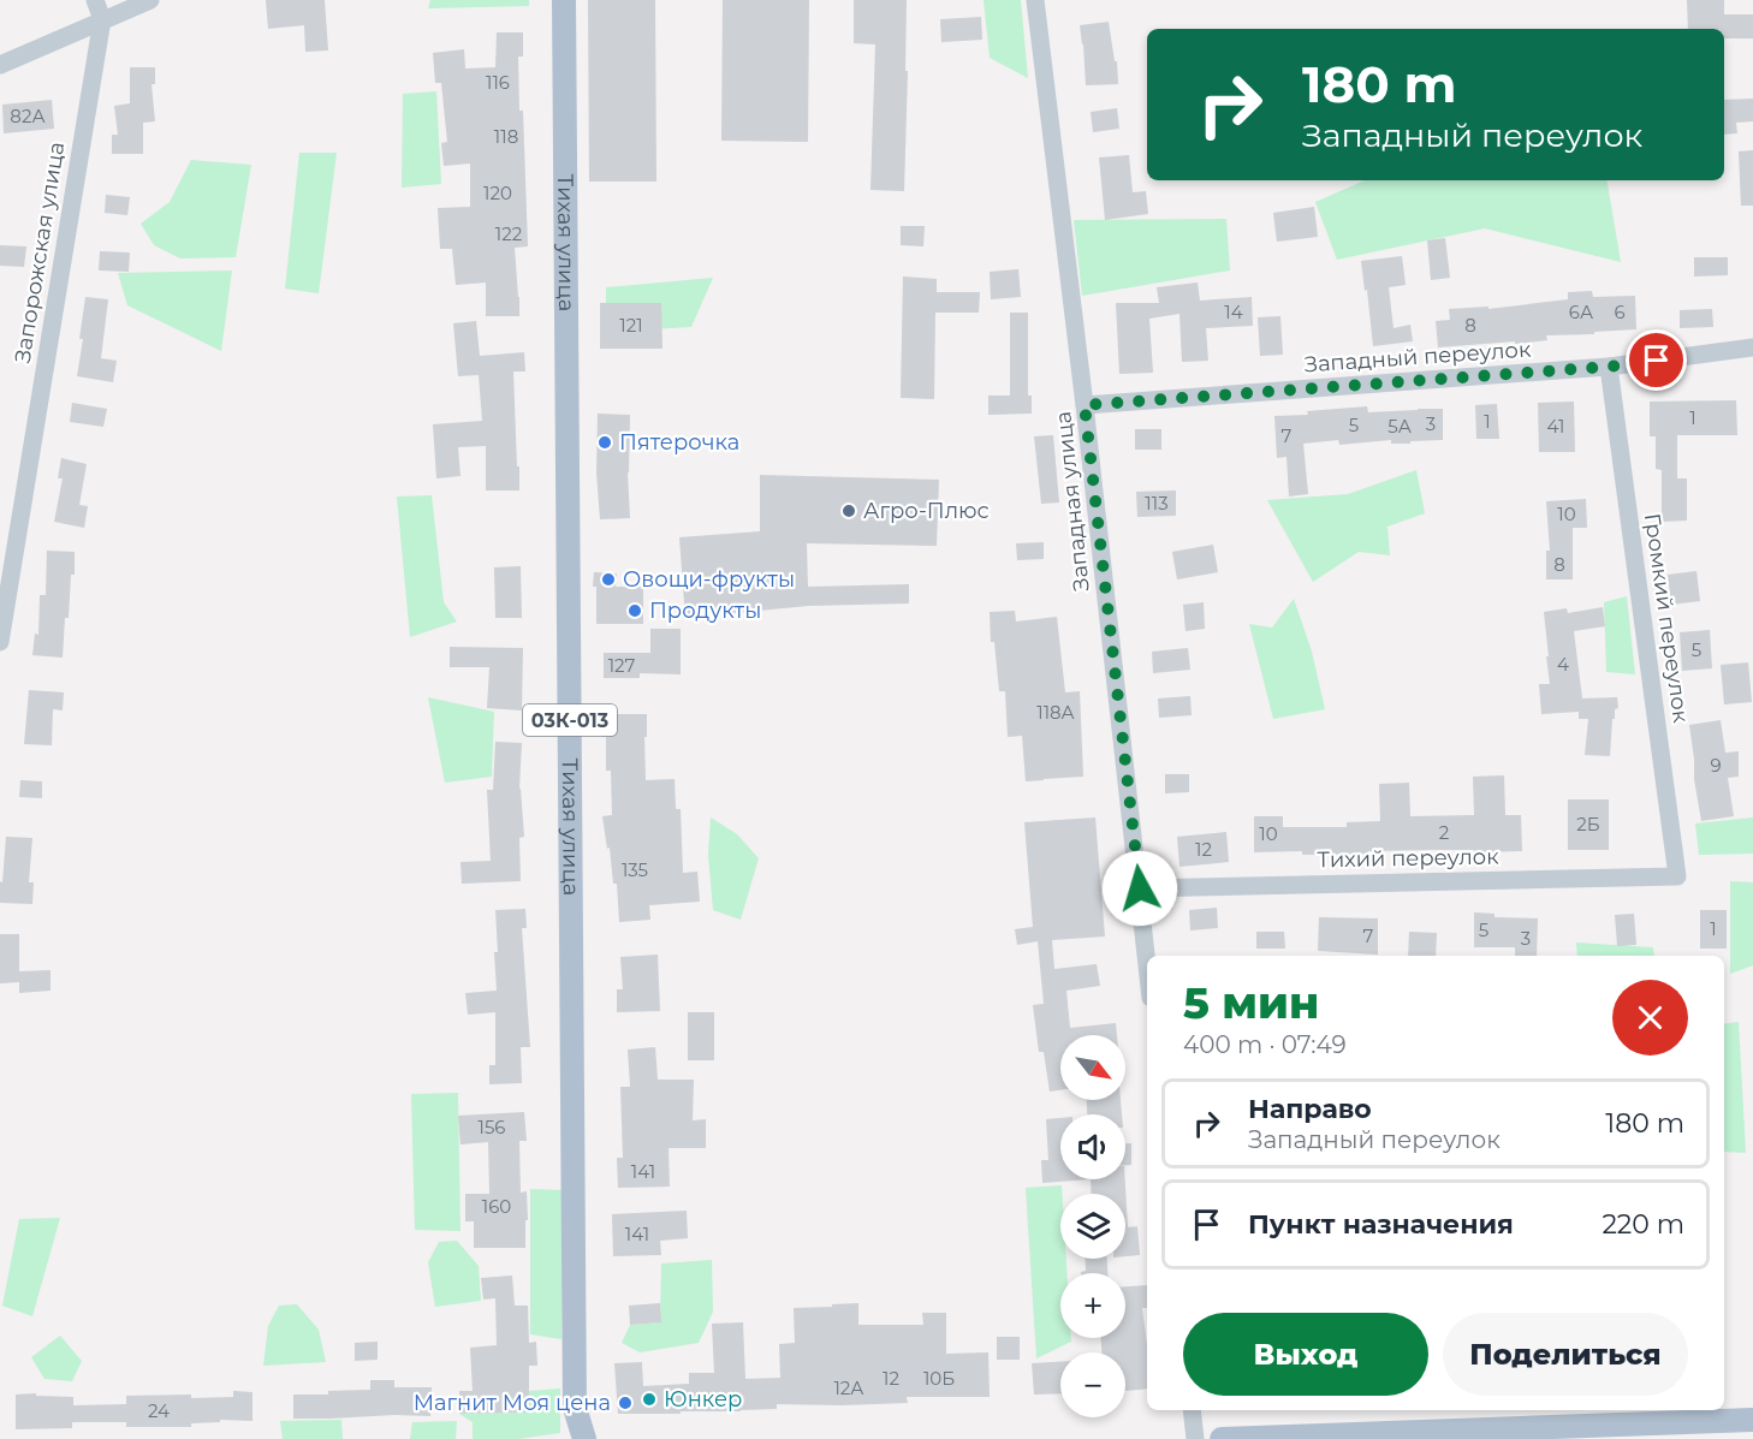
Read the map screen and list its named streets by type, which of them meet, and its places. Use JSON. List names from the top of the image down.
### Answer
{
  "streets": {
    "main road": ["Тихая улица", "03К-013"],
    "street": [
      "Запорожская улица",
      "Западный переулок",
      "Западная улица",
      "Громкий переулок",
      "Тихий переулок"
    ]
  },
  "crossings": [
    ["Западный переулок", "Западная улица"],
    ["Западный переулок", "Громкий переулок"],
    ["Западная улица", "Тихий переулок"],
    ["Громкий переулок", "Тихий переулок"]
  ],
  "places": [
    "Пятерочка",
    "Агро-Плюс",
    "Овощи-фрукты",
    "Продукты",
    "Юнкер",
    "Магнит Моя цена"
  ],
  "house_numbers": [
    "116",
    "82А",
    "118",
    "120",
    "122",
    "14",
    "6А",
    "6",
    "121",
    "8",
    "1",
    "1",
    "3",
    "5",
    "5А",
    "41",
    "7",
    "113",
    "10",
    "8",
    "5",
    "4",
    "127",
    "118А",
    "9",
    "2Б",
    "2",
    "10",
    "12",
    "135",
    "1",
    "5",
    "7",
    "3",
    "156",
    "141",
    "160",
    "141",
    "12",
    "10Б",
    "12А",
    "24"
  ],
  "north": "bottom right",
  "page": {
    "turn": ["180 m", "Западный переулок"],
    "heading": ["5 мин", "400 m · 07:49"],
    "map_buttons": ["+", "−"],
    "list": [
      {
        "name": "Направо",
        "note": "Западный переулок",
        "value": "180 m"
      },
      {
        "name": "Пункт назначения",
        "value": "220 m"
      }
    ],
    "buttons": ["Выход", "Поделиться"]
  }
}
